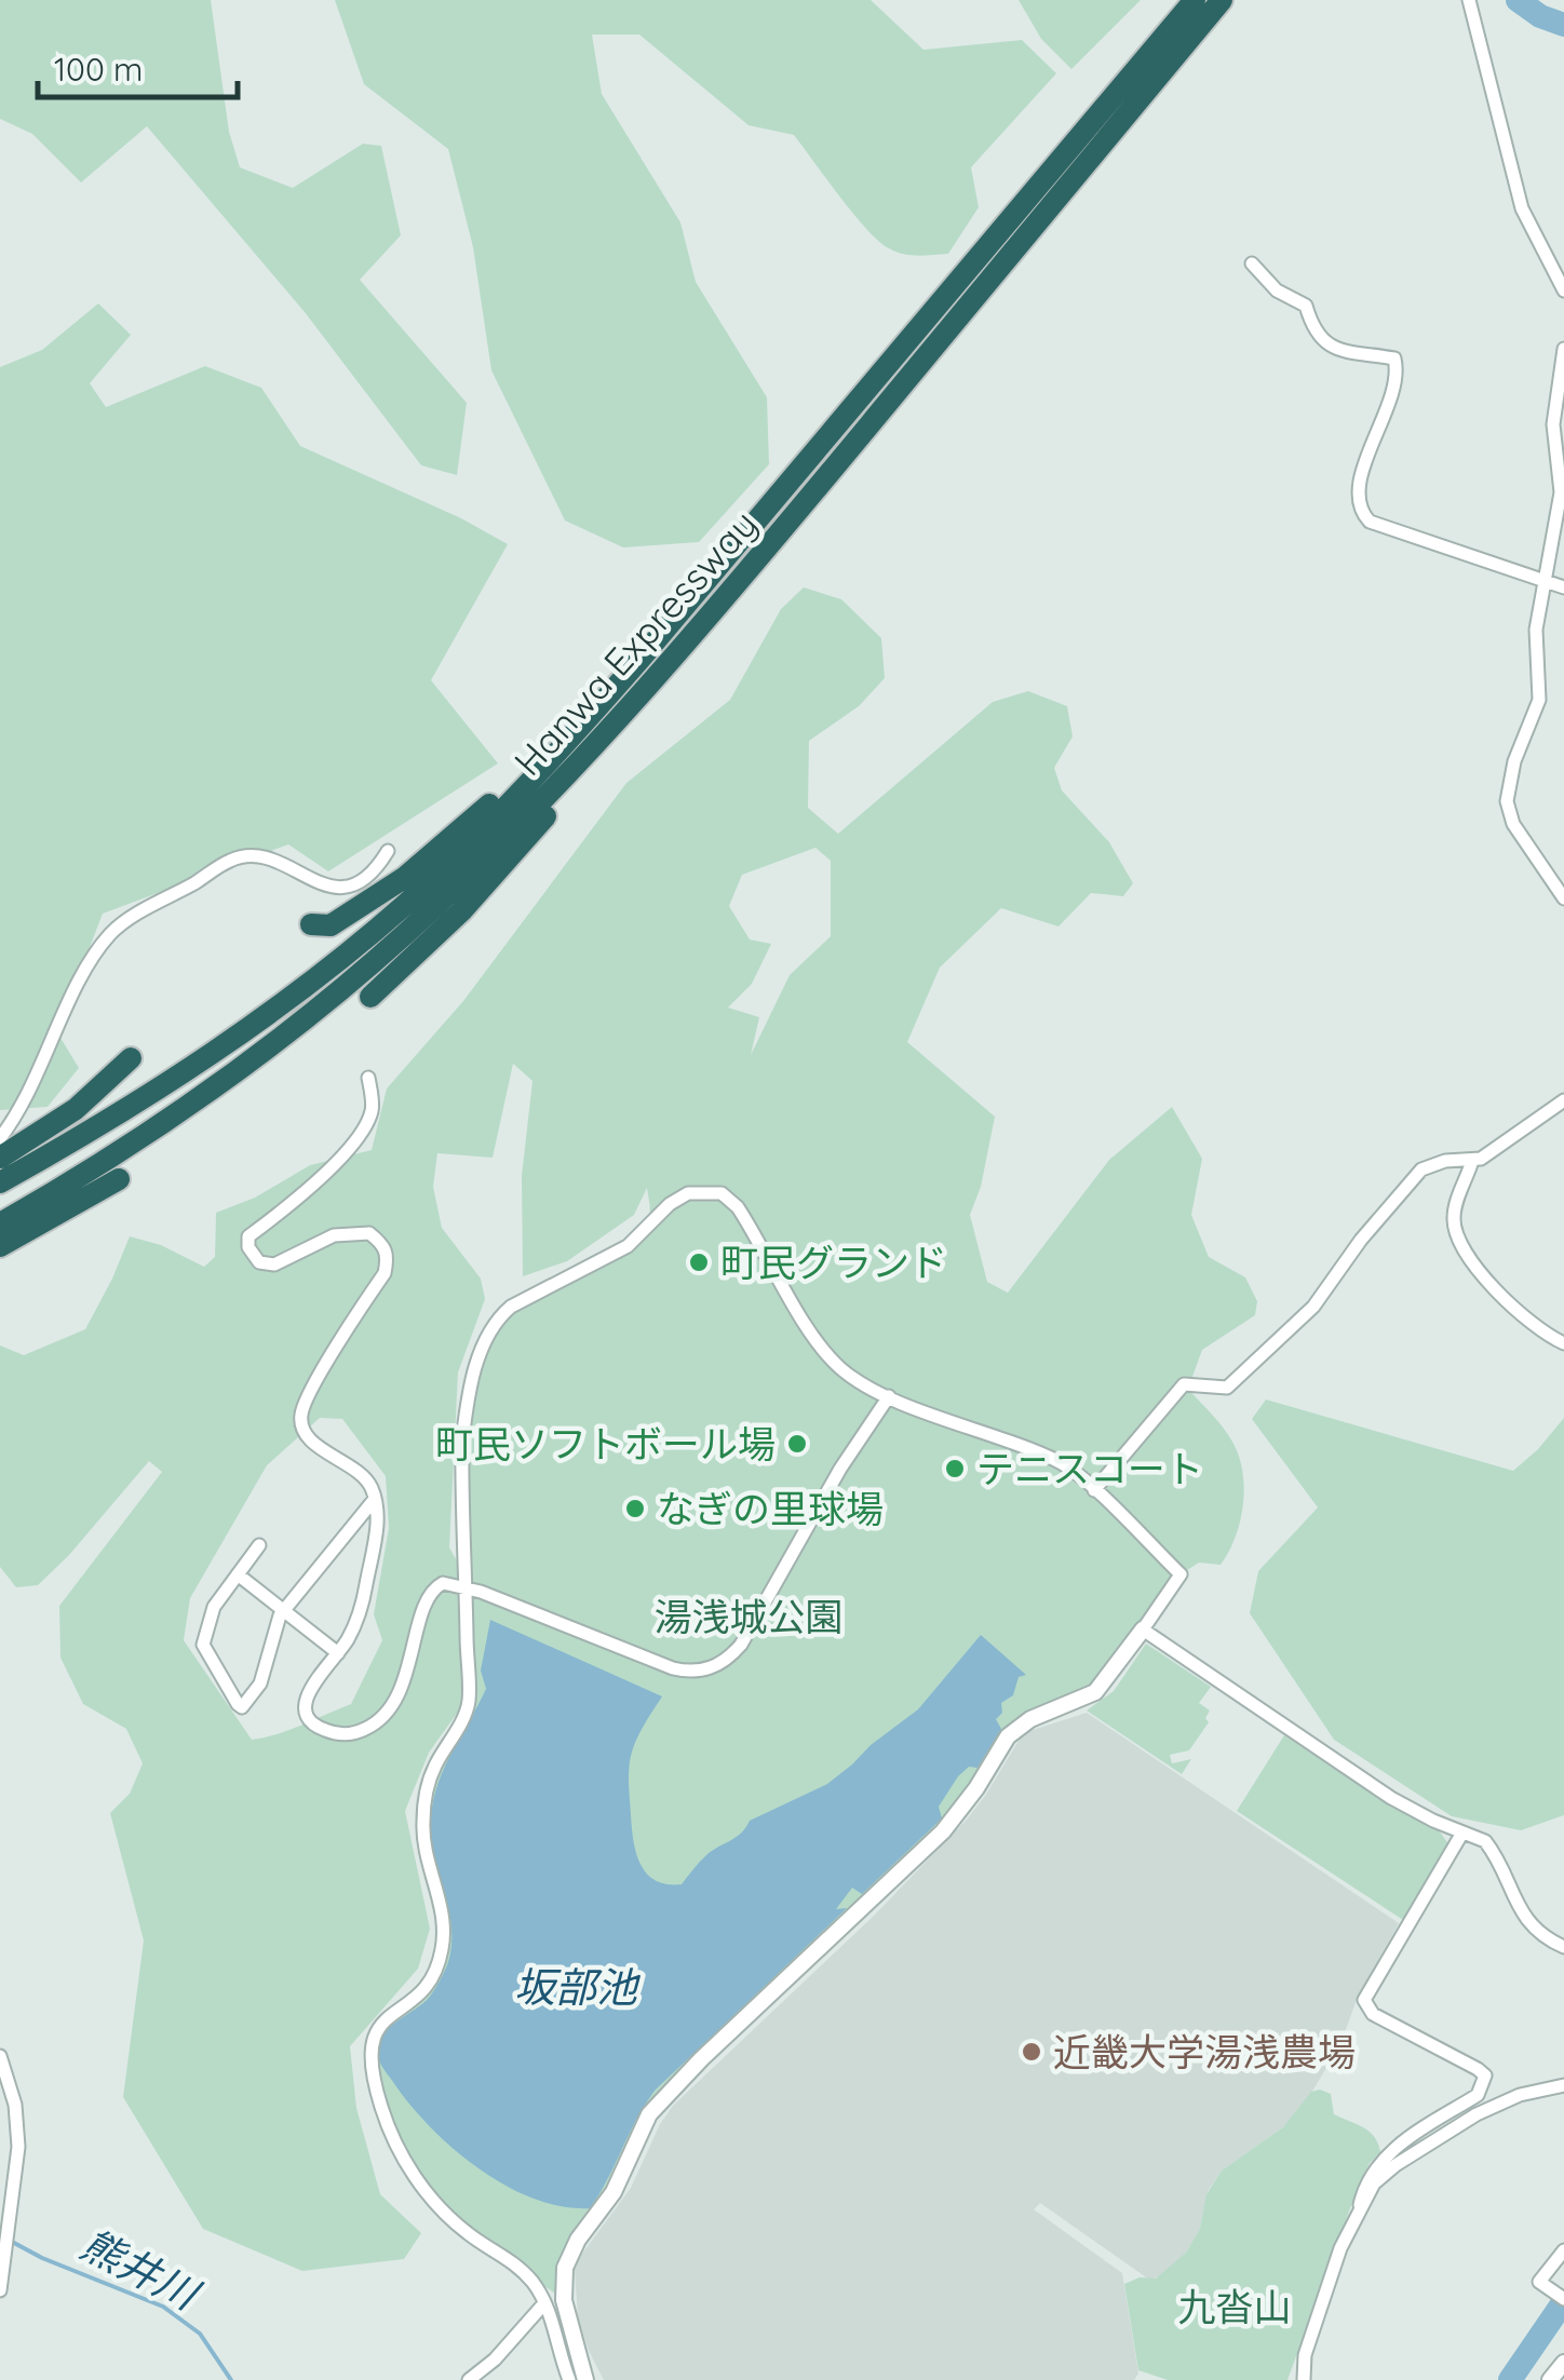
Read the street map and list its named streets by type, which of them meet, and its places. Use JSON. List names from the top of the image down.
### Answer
{
  "streets": {
    "highway": ["Hanwa Expressway"]
  },
  "water": ["坂部池", "熊井川"],
  "parks": ["湯浅城公園", "九沓山"],
  "places": [
    "町民グランド",
    "町民ソフトボール場",
    "テニスコート",
    "なぎの里球場",
    "近畿大学湯浅農場"
  ],
  "scale_bar": "100 m"
}
